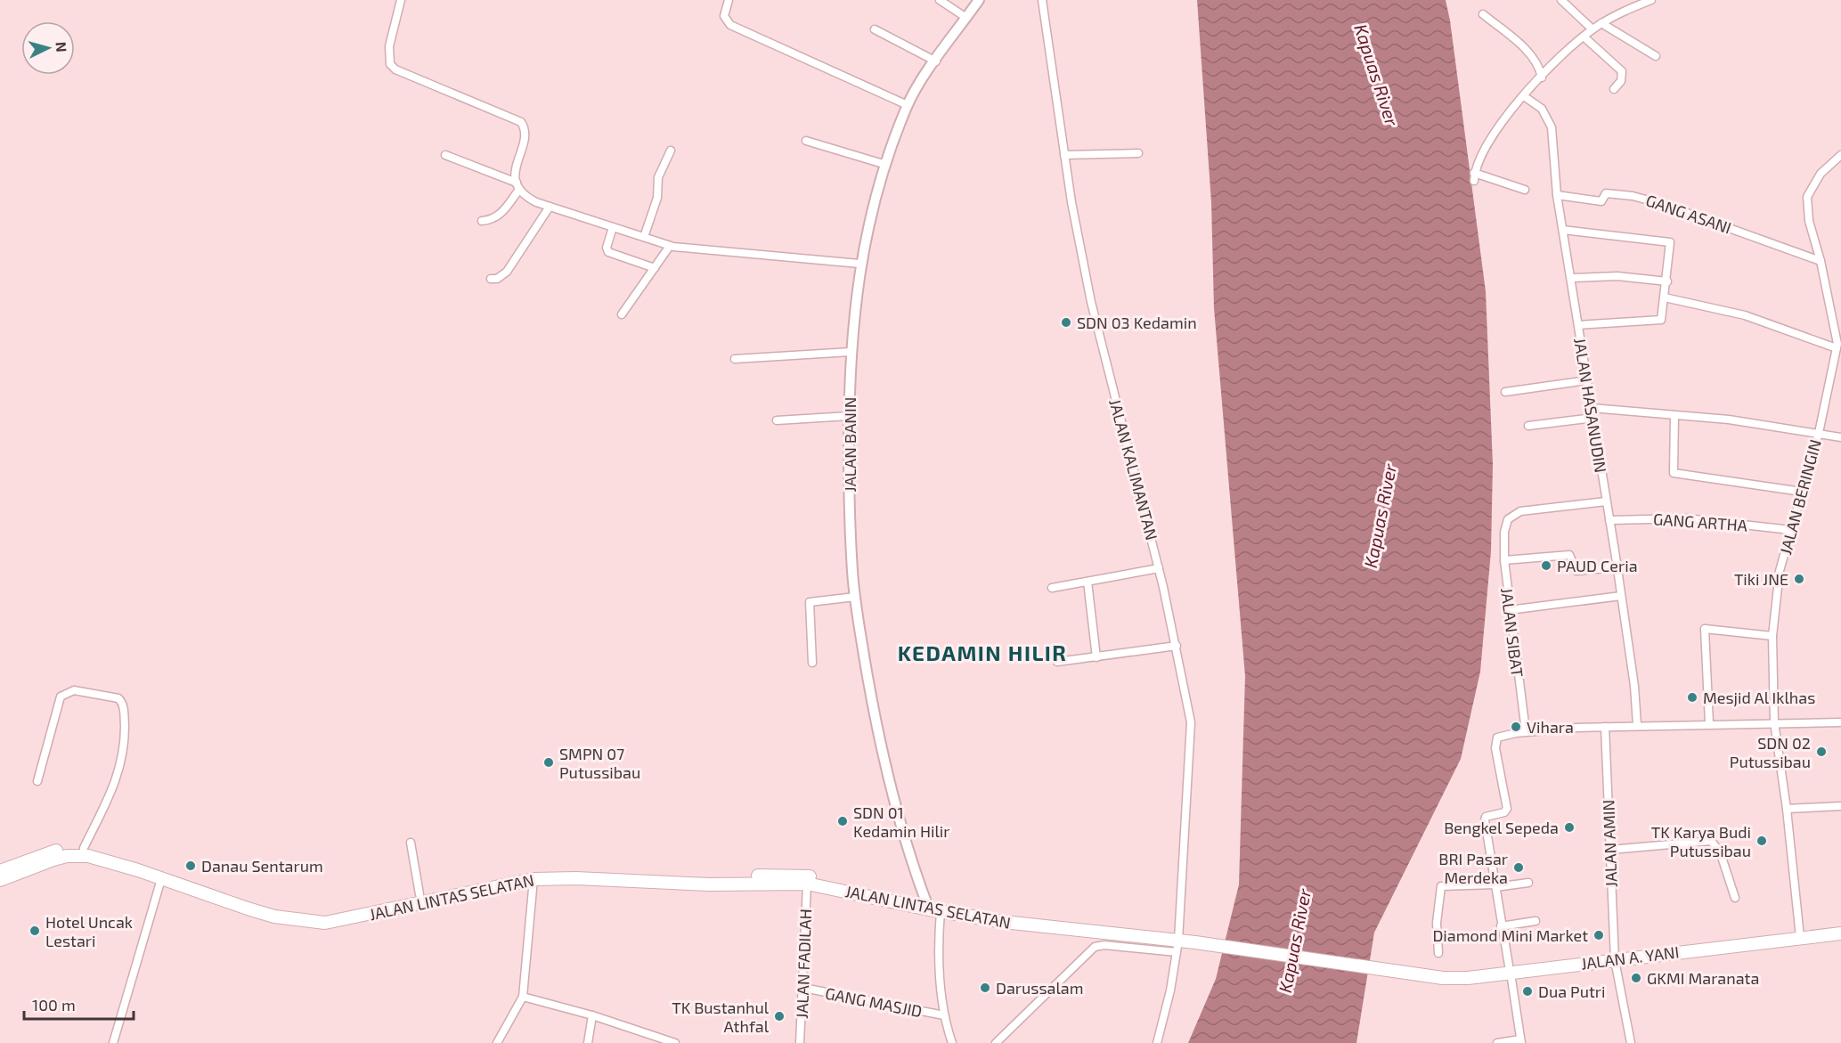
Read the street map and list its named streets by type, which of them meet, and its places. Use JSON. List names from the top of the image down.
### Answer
{
  "streets": {
    "highway": ["JALAN LINTAS SELATAN", "JALAN A. YANI"],
    "street": [
      "GANG ASANI",
      "JALAN HASANUDIN",
      "JALAN BANIN",
      "JALAN KALIMANTAN",
      "JALAN BERINGIN",
      "GANG ARTHA",
      "JALAN SIBAT",
      "JALAN AMIN",
      "JALAN FADILAH",
      "GANG MASJID"
    ]
  },
  "crossings": [
    ["GANG ASANI", "JALAN HASANUDIN"],
    ["JALAN HASANUDIN", "JALAN BERINGIN"],
    ["JALAN HASANUDIN", "GANG ARTHA"],
    ["JALAN HASANUDIN", "JALAN SIBAT"],
    ["JALAN BANIN", "JALAN LINTAS SELATAN"],
    ["JALAN BANIN", "GANG MASJID"],
    ["JALAN KALIMANTAN", "JALAN LINTAS SELATAN"],
    ["JALAN BERINGIN", "GANG ARTHA"],
    ["JALAN BERINGIN", "JALAN A. YANI"],
    ["JALAN AMIN", "JALAN A. YANI"],
    ["JALAN LINTAS SELATAN", "JALAN A. YANI"],
    ["JALAN LINTAS SELATAN", "JALAN FADILAH"],
    ["JALAN FADILAH", "GANG MASJID"]
  ],
  "districts": ["KEDAMIN HILIR"],
  "water": ["Kapuas River"],
  "places": [
    "SDN 03 Kedamin",
    "PAUD Ceria",
    "Tiki JNE",
    "Mesjid Al Iklhas",
    "Vihara",
    "SDN 02 Putussibau",
    "SMPN 07 Putussibau",
    "SDN 01 Kedamin Hilir",
    "Bengkel Sepeda",
    "TK Karya Budi Putussibau",
    "Danau Sentarum",
    "BRI Pasar Merdeka",
    "Hotel Uncak Lestari",
    "Diamond Mini Market",
    "GKMI Maranata",
    "Darussalam",
    "Dua Putri",
    "TK Bustanhul Athfal"
  ],
  "scale_bar": "100 m",
  "north": "right"
}
